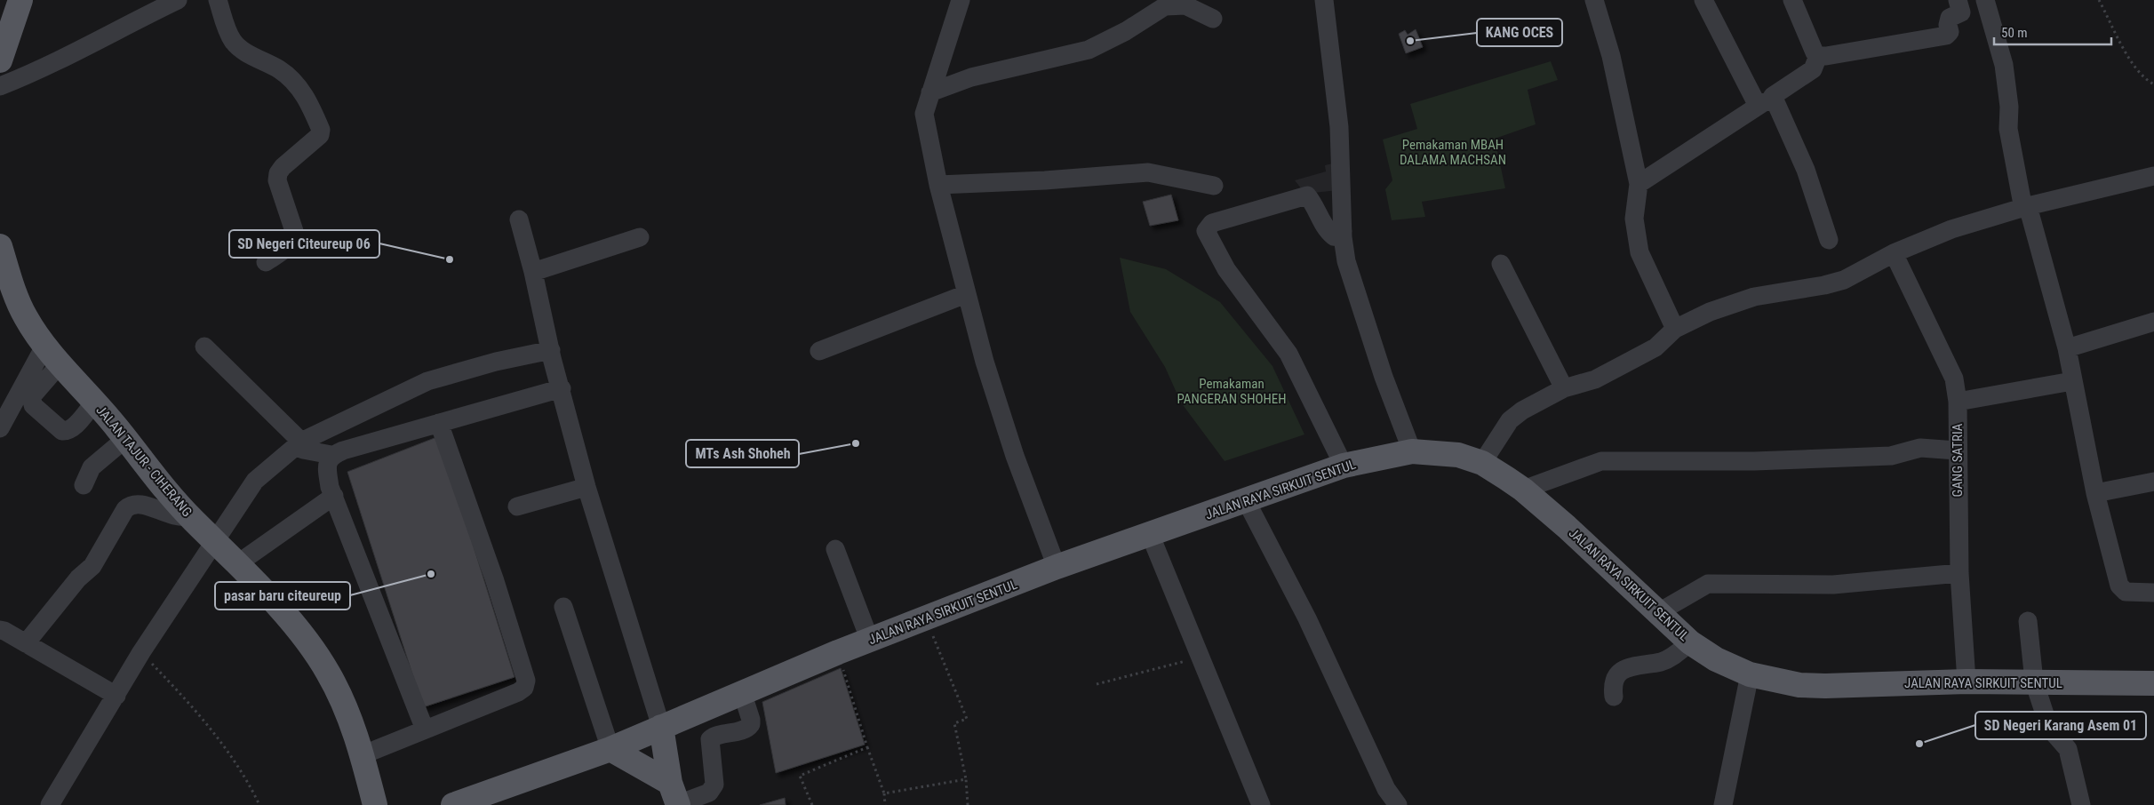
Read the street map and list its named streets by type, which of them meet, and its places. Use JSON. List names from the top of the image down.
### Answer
{
  "streets": {
    "main road": ["JALAN TAJUR - CIHERANG", "JALAN RAYA SIRKUIT SENTUL"],
    "street": ["GANG SATRIA"]
  },
  "crossings": [
    ["GANG SATRIA", "JALAN RAYA SIRKUIT SENTUL"]
  ],
  "parks": ["Pemakaman MBAH DALAMA MACHSAN", "Pemakaman PANGERAN SHOHEH"],
  "places": [
    "KANG OCES",
    "SD Negeri Citeureup 06",
    "MTs Ash Shoheh",
    "pasar baru citeureup",
    "SD Negeri Karang Asem 01"
  ],
  "scale_bar": "50 m"
}
